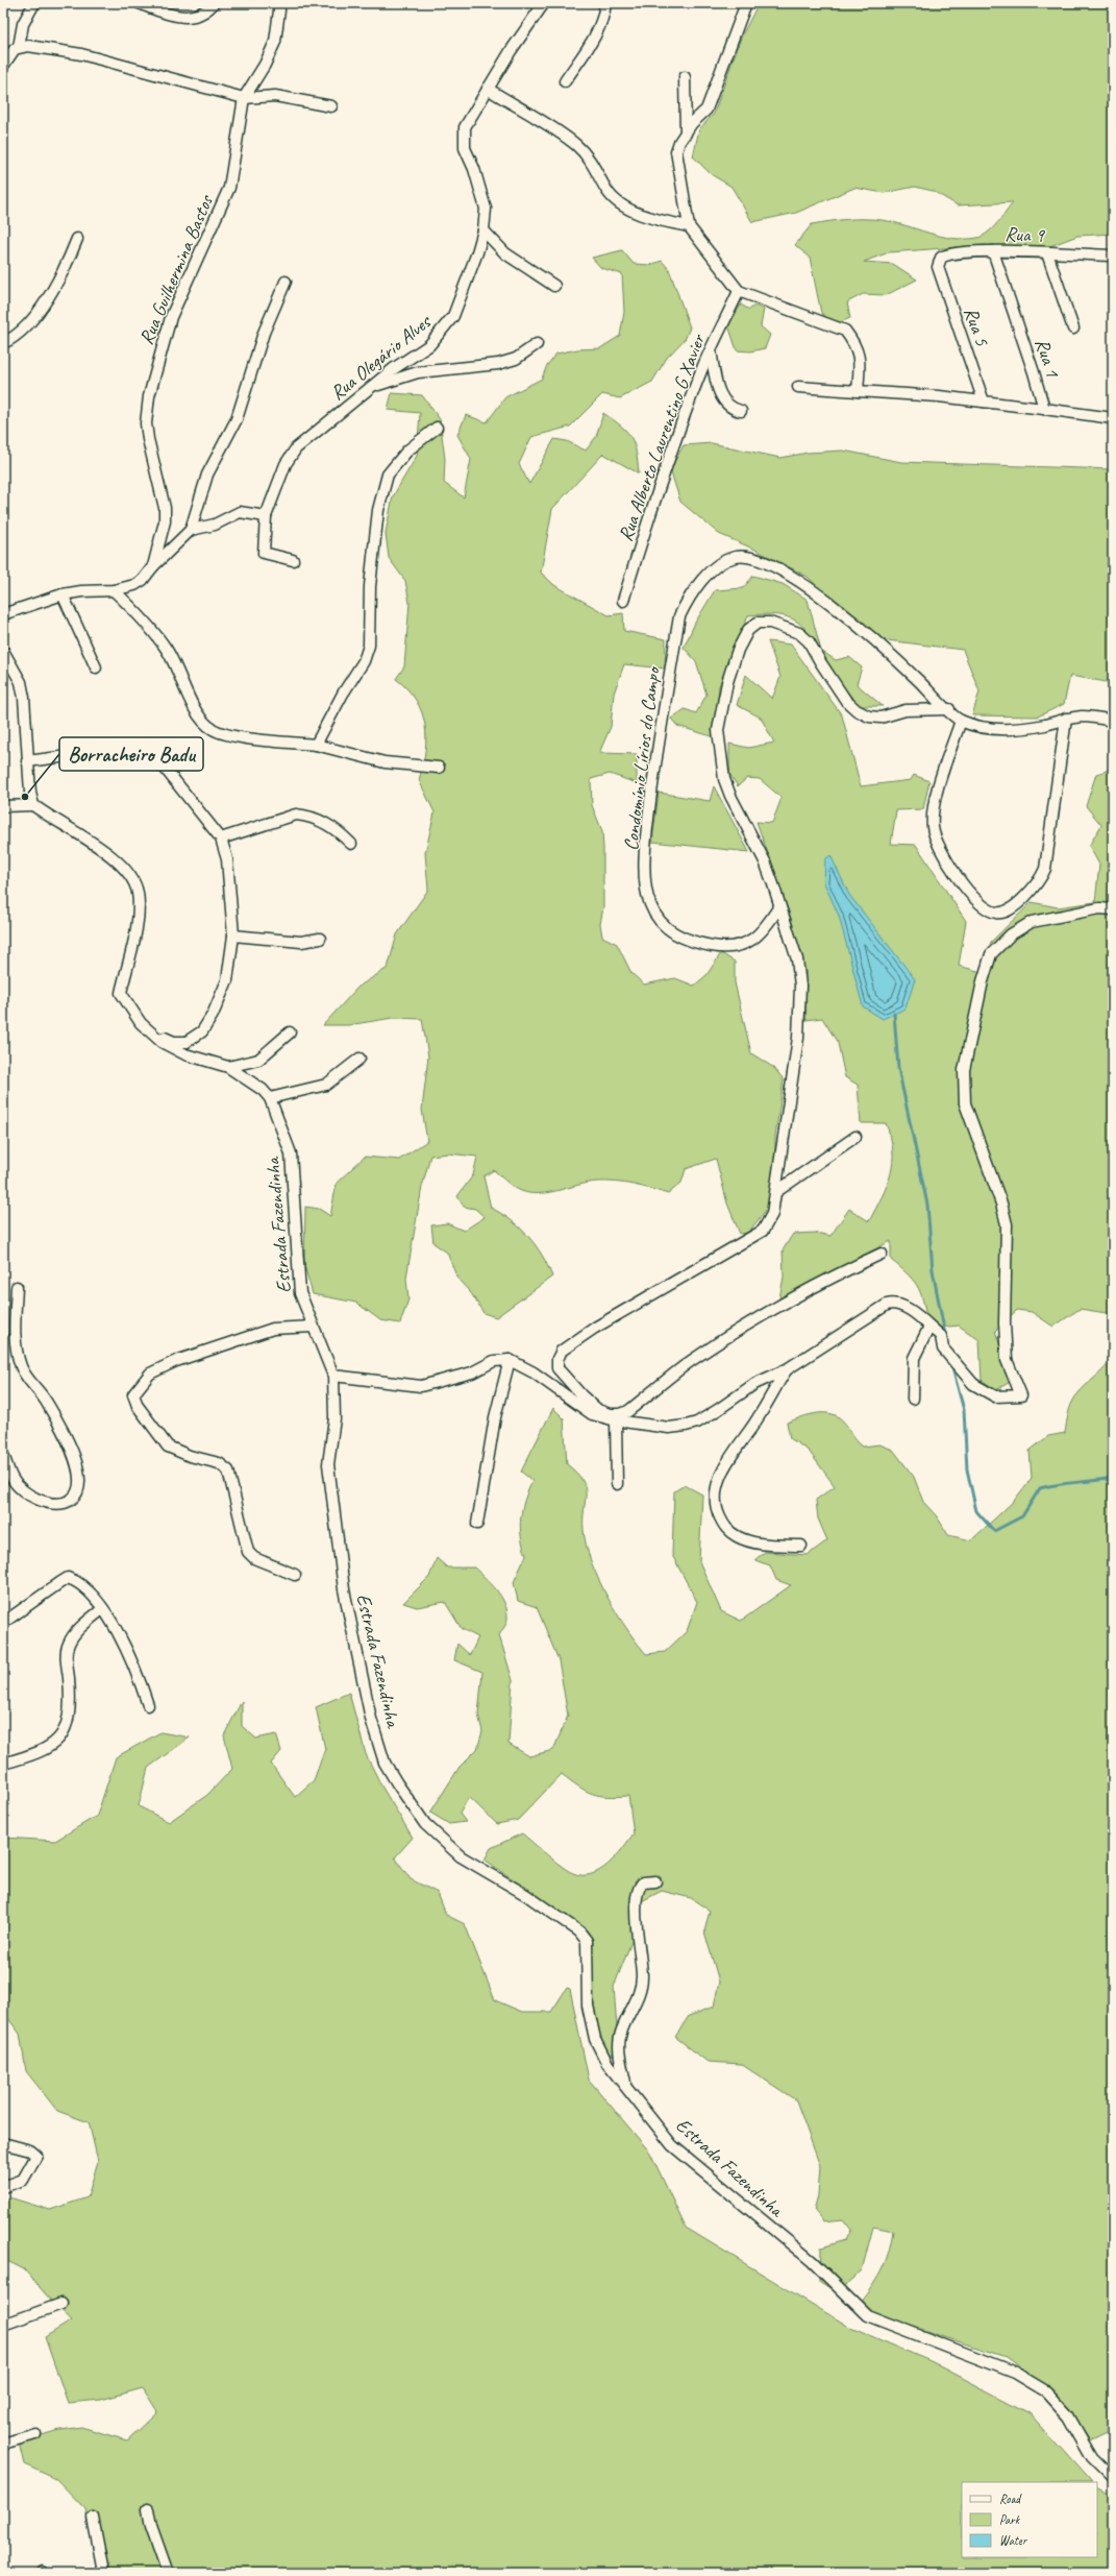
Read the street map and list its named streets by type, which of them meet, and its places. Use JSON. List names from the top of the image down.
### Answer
{
  "streets": {
    "street": [
      "Rua 9",
      "Rua Guilhermina Bastos",
      "Rua 5",
      "Rua Olegário Alves",
      "Rua 1",
      "Rua Alberto Laurentino G Xavier",
      "Condomínio Lírios do Campo",
      "Estrada Fazendinha"
    ]
  },
  "crossings": [
    ["Rua 9", "Rua 5"],
    ["Rua 9", "Rua 1"]
  ],
  "places": ["Borracheiro Badu"],
  "legend": ["Road", "Park", "Water"]
}
